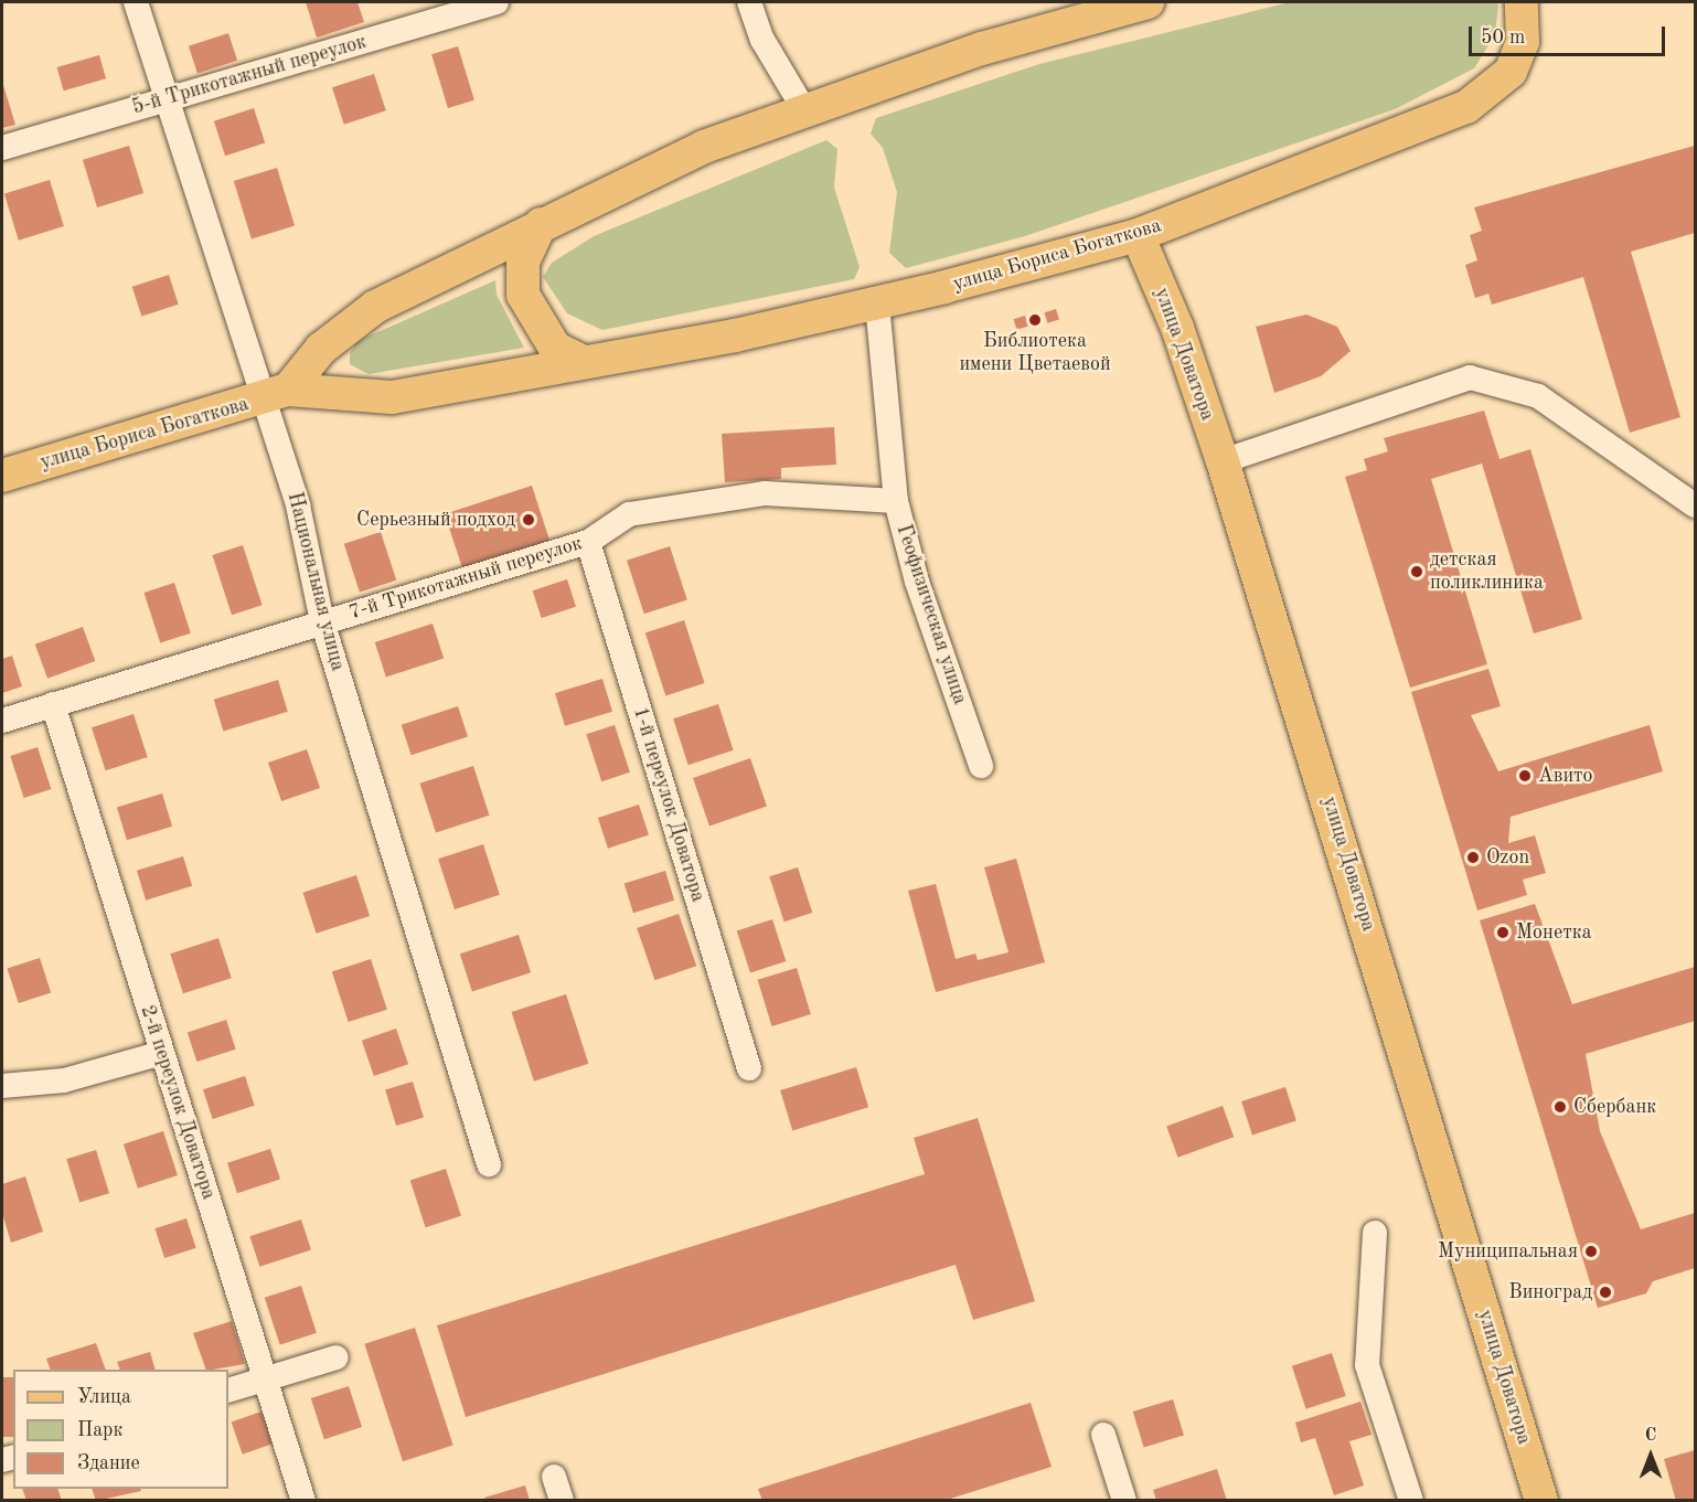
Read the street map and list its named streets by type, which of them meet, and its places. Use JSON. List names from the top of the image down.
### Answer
{
  "streets": {
    "main road": ["улица Бориса Богаткова", "улица Доватора"],
    "street": [
      "5-й Трикотажный переулок",
      "7-й Трикотажный переулок",
      "Национальная улица",
      "Геофизическая улица",
      "1-й переулок Доватора",
      "2-й переулок Доватора"
    ]
  },
  "crossings": [
    ["5-й Трикотажный переулок", "Национальная улица"],
    ["улица Бориса Богаткова", "улица Доватора"],
    ["улица Бориса Богаткова", "Национальная улица"],
    ["улица Бориса Богаткова", "Геофизическая улица"],
    ["7-й Трикотажный переулок", "Национальная улица"],
    ["7-й Трикотажный переулок", "Геофизическая улица"],
    ["7-й Трикотажный переулок", "1-й переулок Доватора"],
    ["7-й Трикотажный переулок", "2-й переулок Доватора"]
  ],
  "places": [
    "Библиотека имени Цветаевой",
    "Серьезный подход",
    "детская поликлиника",
    "Авито",
    "Ozon",
    "Монетка",
    "Сбербанк",
    "Муниципальная",
    "Виноград"
  ],
  "legend": ["Улица", "Парк", "Здание"],
  "scale_bar": "50 m",
  "north": "top"
}
